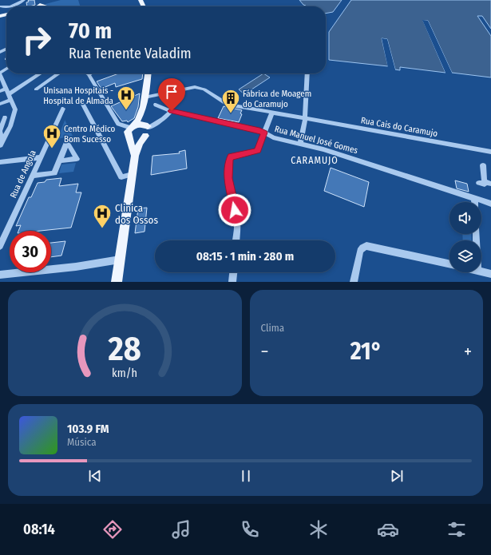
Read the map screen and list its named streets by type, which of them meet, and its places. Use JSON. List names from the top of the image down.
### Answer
{
  "streets": {
    "street": ["Rua Cais do Caramujo", "Rua Manuel José Gomes", "Rua de Angola"]
  },
  "districts": ["CARAMUJO"],
  "places": {
    "hospital": ["Unisana Hospitais - Hospital de Almada", "Centro Médico Bom Sucesso", "Clinica dos Ossos"],
    "building": ["Fábrica de Moagem do Caramujo"]
  },
  "page": {
    "turn": ["70 m", "Rua Tenente Valadim"],
    "limit": "30",
    "trip": "08:15 · 1 min · 280 m",
    "tile": "Clima",
    "heat": ["−", "21°", "+"],
    "song": ["103.9 FM", "Música"],
    "tabs": "08:14",
    "gauge": ["28", "km/h"]
  }
}
